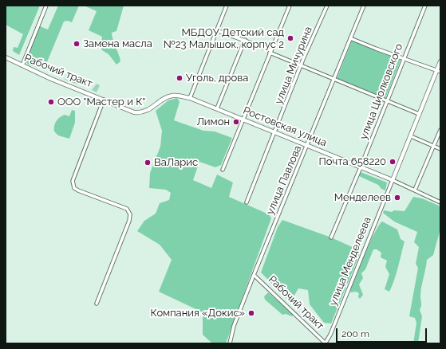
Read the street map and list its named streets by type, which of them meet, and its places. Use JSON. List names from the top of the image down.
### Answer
{
  "streets": {
    "street": [
      "улица Мичурина",
      "Рабочий тракт",
      "улица Циолковского",
      "Ростовская улица",
      "улица Павлова",
      "улица Менделеева"
    ]
  },
  "crossings": [
    ["улица Мичурина", "Ростовская улица"],
    ["Рабочий тракт", "Ростовская улица"],
    ["Рабочий тракт", "улица Павлова"],
    ["Рабочий тракт", "улица Менделеева"],
    ["улица Циолковского", "Ростовская улица"],
    ["Ростовская улица", "улица Павлова"],
    ["Ростовская улица", "улица Менделеева"]
  ],
  "places": [
    "МБДОУ Детский сад №23 Малышок, корпус 2",
    "Замена масла",
    "Уголь, дрова",
    "ООО \"Мастер и К\"",
    "Лимон",
    "Почта 658220",
    "ВаЛарис",
    "Менделеев",
    "Компания «Докис»"
  ],
  "scale_bar": "200 m"
}
